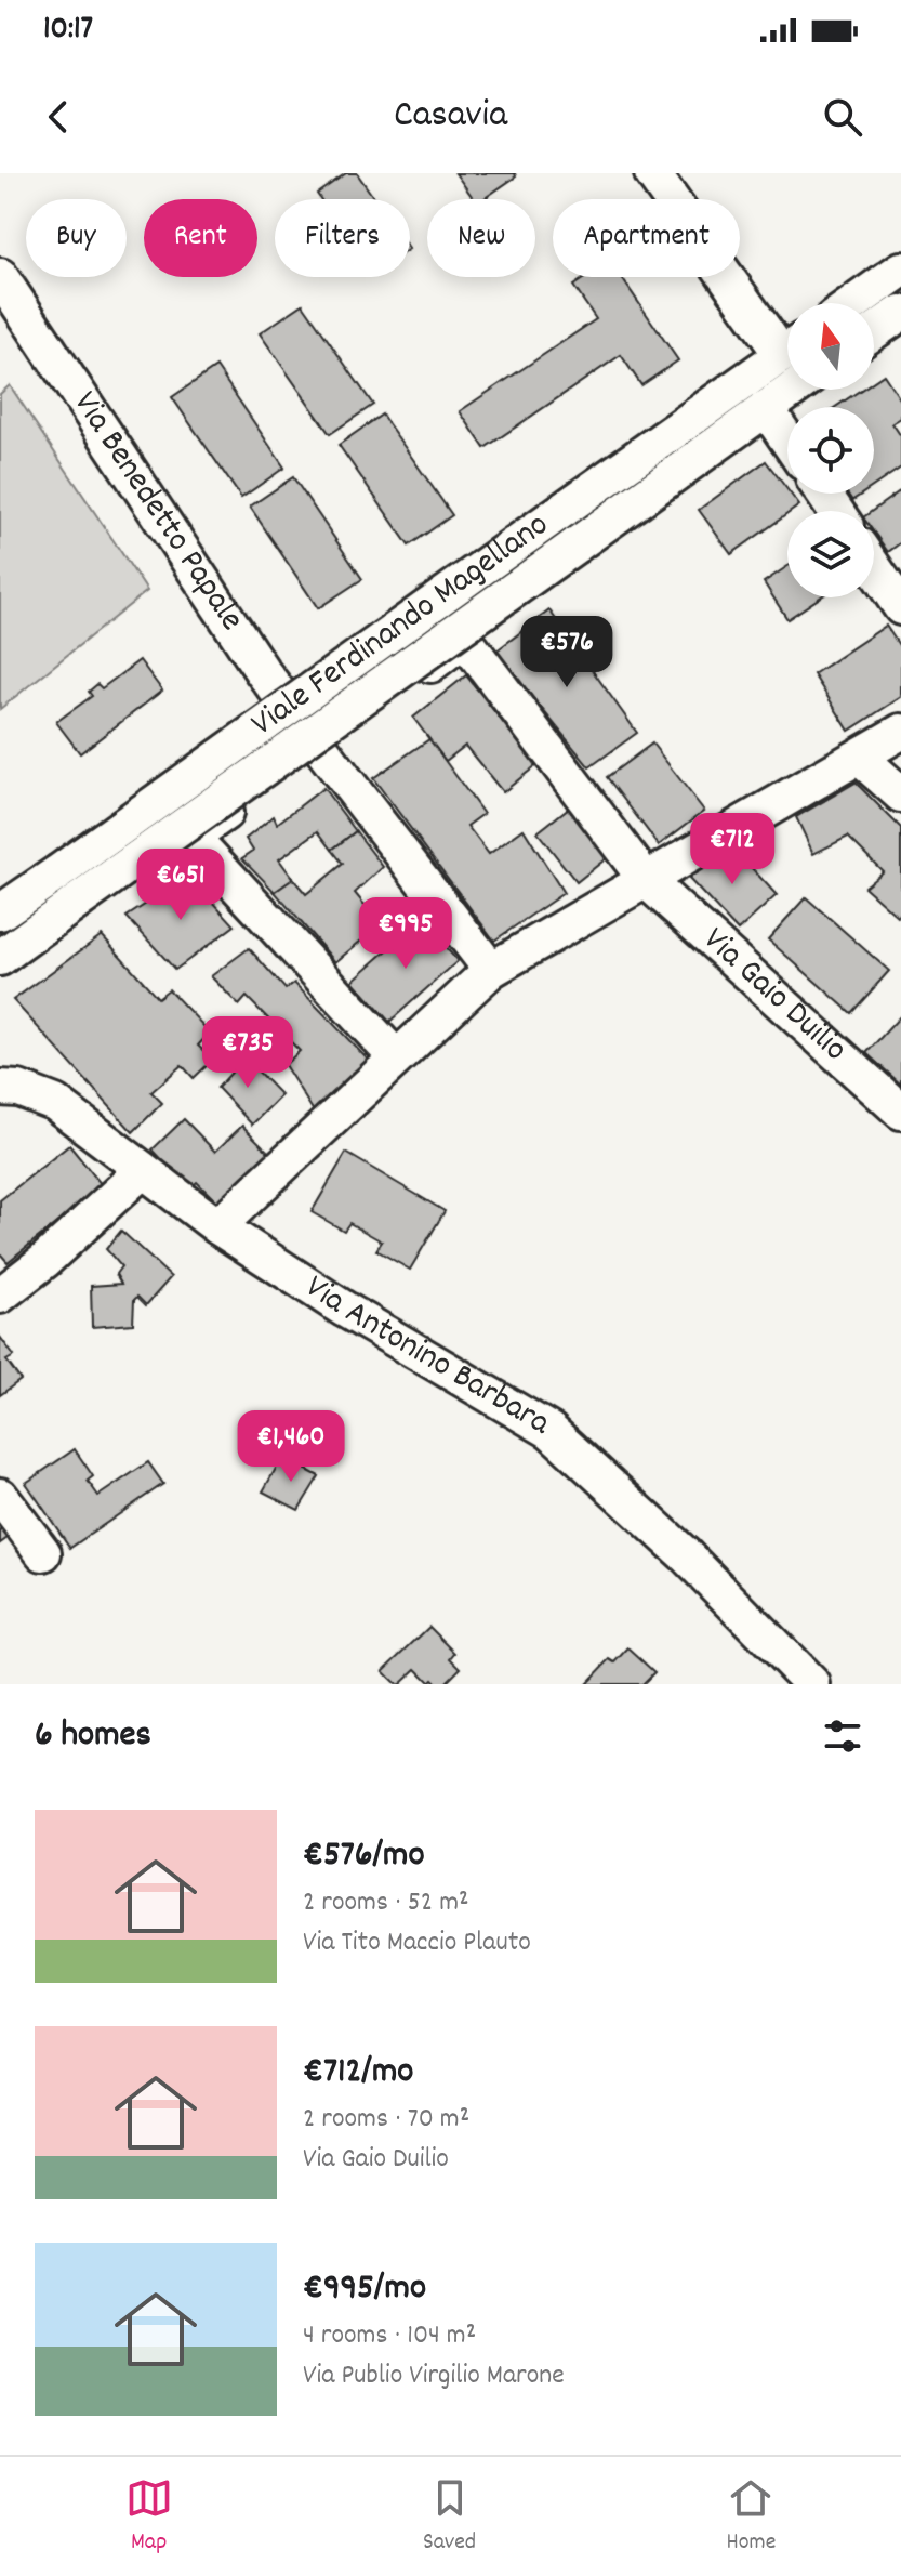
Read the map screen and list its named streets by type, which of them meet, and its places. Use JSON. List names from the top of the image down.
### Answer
{
  "streets": {
    "street": [
      "Via Benedetto Papale",
      "Viale Ferdinando Magellano",
      "Via Gaio Duilio",
      "Via Antonino Barbara"
    ]
  },
  "crossings": [
    ["Via Benedetto Papale", "Via Gaio Duilio"]
  ],
  "north": "top",
  "page": {
    "status": "10:17",
    "header": "Casavia",
    "chip": [
      "Buy",
      "Rent",
      "Filters",
      "New",
      "Apartment"
    ],
    "price": [
      "€576",
      "€712",
      "€651",
      "€995",
      "€735",
      "€1,460"
    ],
    "heading": "6 homes",
    "list": [
      {
        "name": "€576/mo",
        "note": "2 rooms · 52 m² · Via Tito Maccio Plauto"
      },
      {
        "name": "€712/mo",
        "note": "2 rooms · 70 m² · Via Gaio Duilio"
      },
      {
        "name": "€995/mo",
        "note": "4 rooms · 104 m² · Via Publio Virgilio Marone"
      }
    ],
    "tabs": ["Map", "Saved", "Home"]
  }
}
